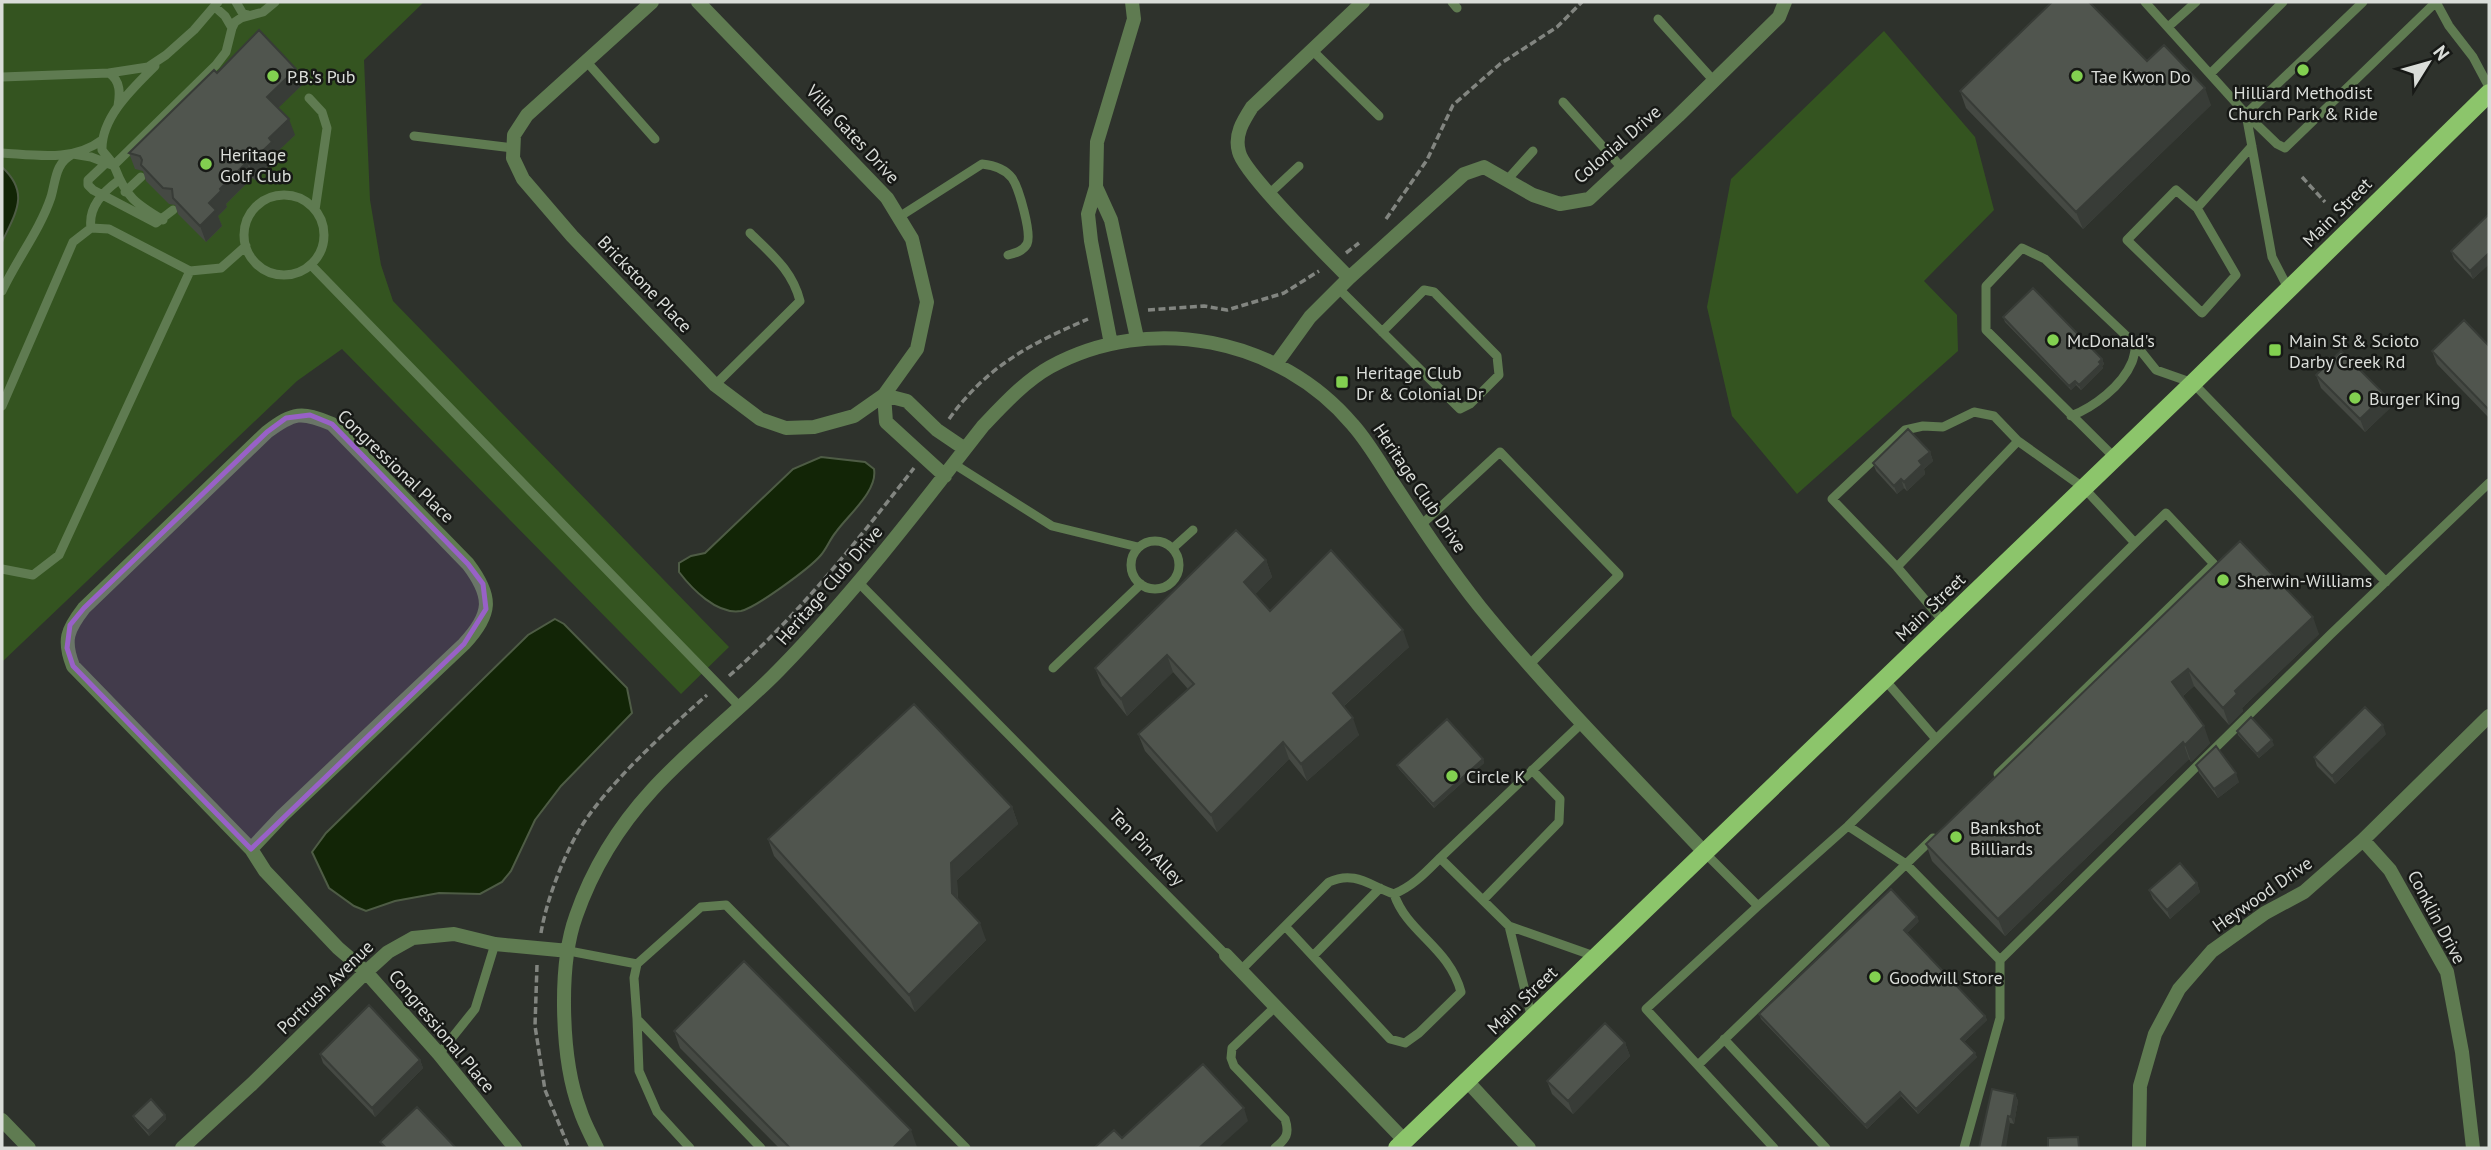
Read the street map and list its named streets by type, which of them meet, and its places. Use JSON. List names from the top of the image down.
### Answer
{
  "streets": {
    "main road": ["Main Street"],
    "street": [
      "Villa Gates Drive",
      "Colonial Drive",
      "Brickstone Place",
      "Congressional Place",
      "Heritage Club Drive",
      "Ten Pin Alley",
      "Heywood Drive",
      "Conklin Drive",
      "Portrush Avenue"
    ]
  },
  "crossings": [
    ["Villa Gates Drive", "Brickstone Place"],
    ["Colonial Drive", "Heritage Club Drive"],
    ["Main Street", "Heritage Club Drive"],
    ["Main Street", "Ten Pin Alley"],
    ["Congressional Place", "Portrush Avenue"],
    ["Heritage Club Drive", "Ten Pin Alley"],
    ["Heritage Club Drive", "Portrush Avenue"],
    ["Heywood Drive", "Conklin Drive"]
  ],
  "places": {
    "other": [
      "Hilliard Methodist Church Park & Ride",
      "P.B.'s Pub",
      "Tae Kwon Do",
      "Heritage Golf Club",
      "McDonald's",
      "Burger King",
      "Sherwin-Williams",
      "Circle K",
      "Bankshot Billiards",
      "Goodwill Store"
    ],
    "transit": ["Main St & Scioto Darby Creek Rd", "Heritage Club Dr & Colonial Dr"]
  },
  "north": "top right"
}
